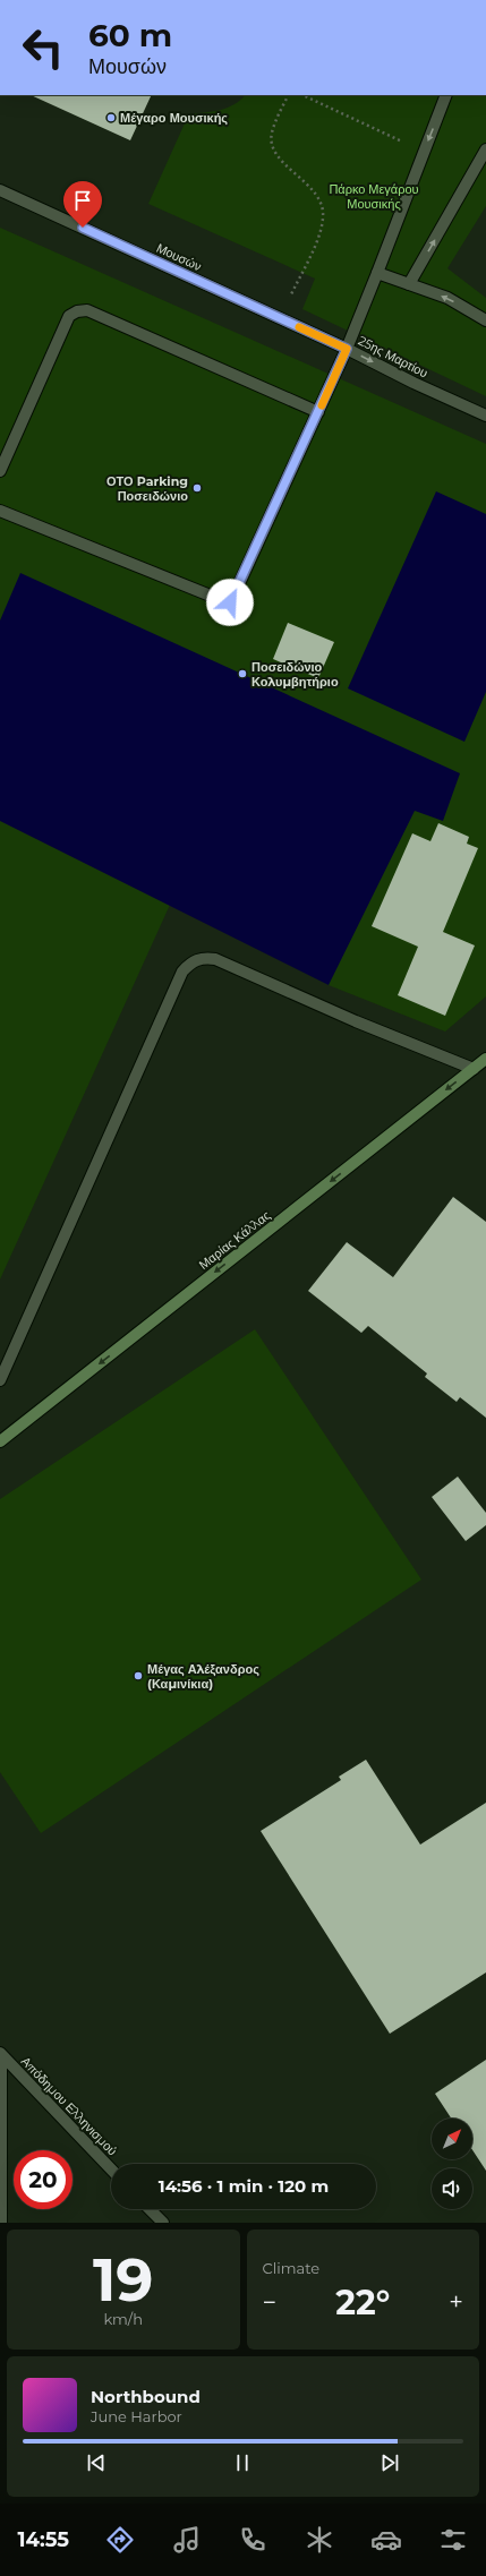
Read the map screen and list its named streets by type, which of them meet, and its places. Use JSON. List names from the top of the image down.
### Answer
{
  "streets": {
    "main road": ["Μαρίας Κάλλας"],
    "street": ["Μουσών", "25ης Μαρτίου", "Απόδημου Ελληνισμού"]
  },
  "crossings": [
    ["Μουσών", "25ης Μαρτίου"]
  ],
  "one_way": ["Μαρίας Κάλλας"],
  "parks": ["Πάρκο Μεγάρου Μουσικής"],
  "places": [
    "Μέγαρο Μουσικής",
    "ΟΤΟ Parking Ποσειδώνιο",
    "Ποσειδώνιο Κολυμβητήριο",
    "Μέγας Αλέξανδρος (Καμινίκια)"
  ],
  "north": "top right",
  "page": {
    "turn": ["60 m", "Μουσών"],
    "limit": "20",
    "trip": "14:56 · 1 min · 120 m",
    "tile": [
      ["19", "km/h"],
      "Climate"
    ],
    "heat": ["−", "22°", "+"],
    "song": ["Northbound", "June Harbor"],
    "tabs": "14:55"
  }
}
